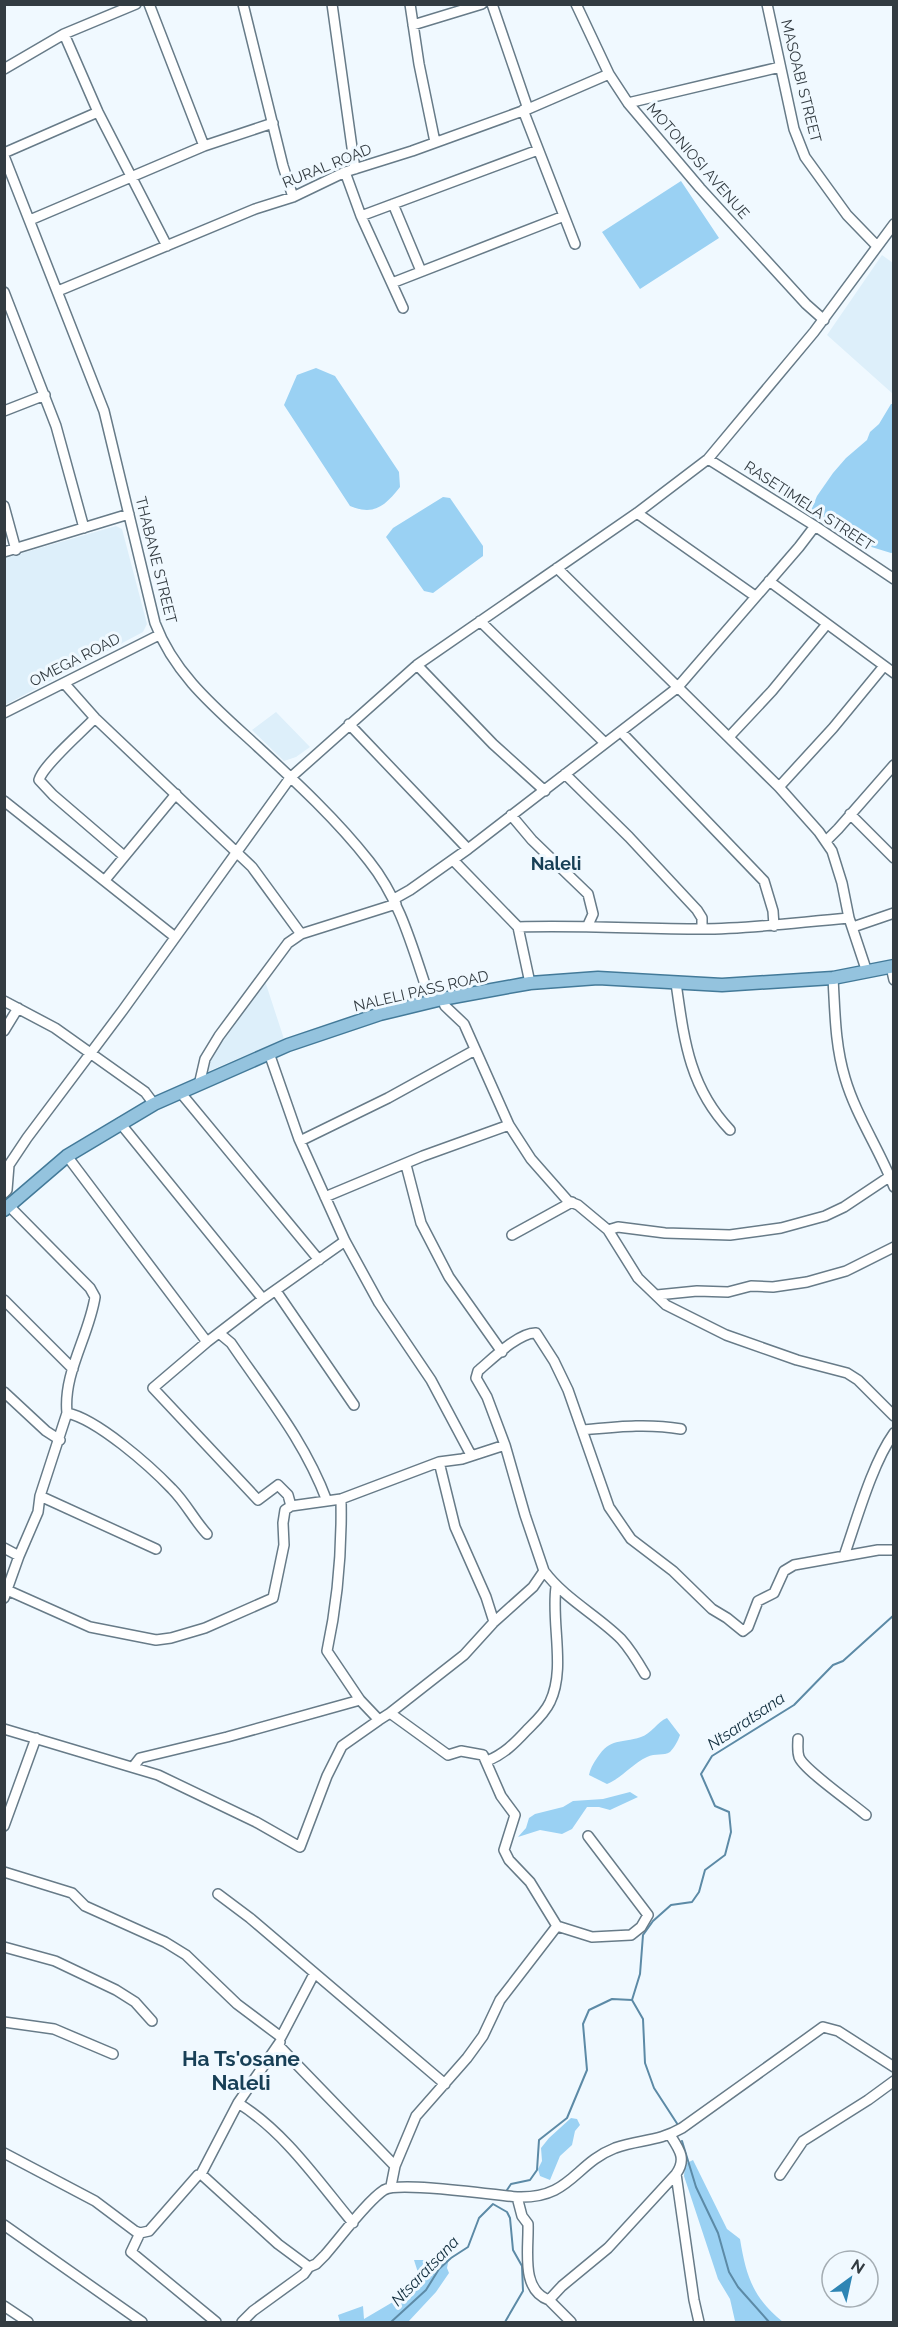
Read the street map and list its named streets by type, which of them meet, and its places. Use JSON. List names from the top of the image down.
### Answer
{
  "streets": {
    "main road": ["NALELI PASS ROAD"],
    "street": [
      "MASOABI STREET",
      "MOTONIOSI AVENUE",
      "RURAL ROAD",
      "RASETIMELA STREET",
      "THABANE STREET",
      "OMEGA ROAD"
    ]
  },
  "crossings": [
    ["MOTONIOSI AVENUE", "RURAL ROAD"],
    ["RURAL ROAD", "THABANE STREET"],
    ["THABANE STREET", "OMEGA ROAD"],
    ["THABANE STREET", "NALELI PASS ROAD"]
  ],
  "districts": ["Naleli", "Ha Ts'osane Naleli"],
  "water": ["Ntsaratsana"],
  "north": "top right"
}
